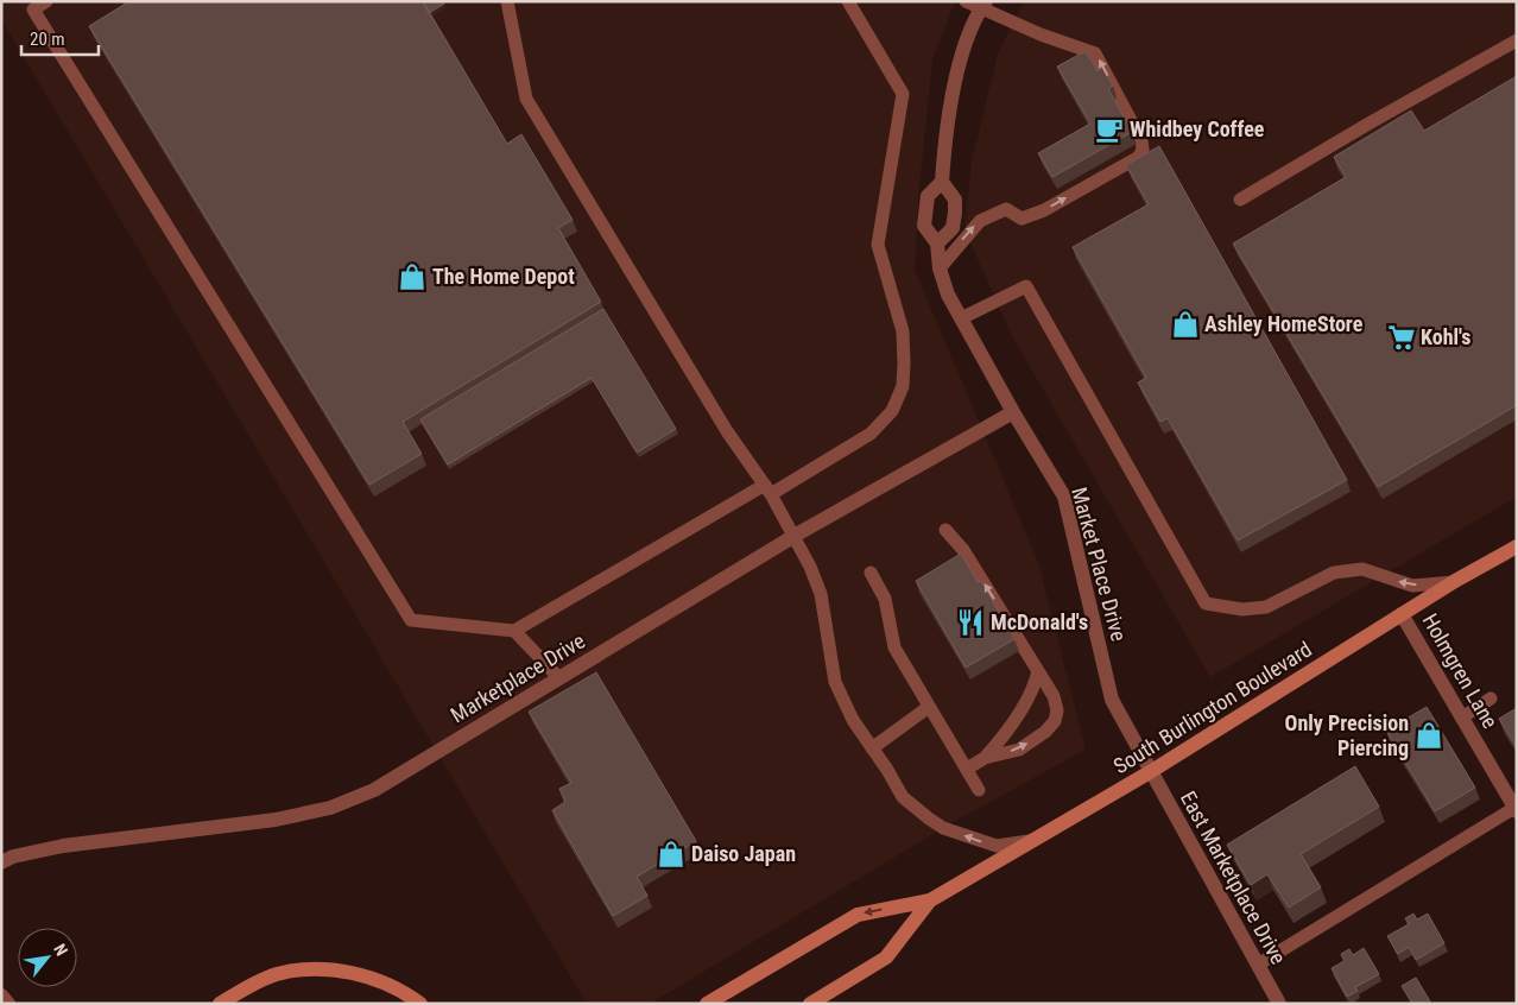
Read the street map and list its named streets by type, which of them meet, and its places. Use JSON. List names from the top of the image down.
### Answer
{
  "streets": {
    "main road": ["South Burlington Boulevard"],
    "street": [
      "Market Place Drive",
      "Holmgren Lane",
      "Marketplace Drive",
      "East Marketplace Drive"
    ]
  },
  "crossings": [
    ["Market Place Drive", "Marketplace Drive"],
    ["Market Place Drive", "South Burlington Boulevard"],
    ["Market Place Drive", "East Marketplace Drive"],
    ["Holmgren Lane", "South Burlington Boulevard"],
    ["South Burlington Boulevard", "East Marketplace Drive"]
  ],
  "places": {
    "cafe": ["Whidbey Coffee"],
    "shop": [
      "The Home Depot",
      "Ashley HomeStore",
      "Only Precision Piercing",
      "Daiso Japan"
    ],
    "supermarket": ["Kohl's"],
    "restaurant": ["McDonald's"]
  },
  "scale_bar": "20 m",
  "north": "top right"
}
